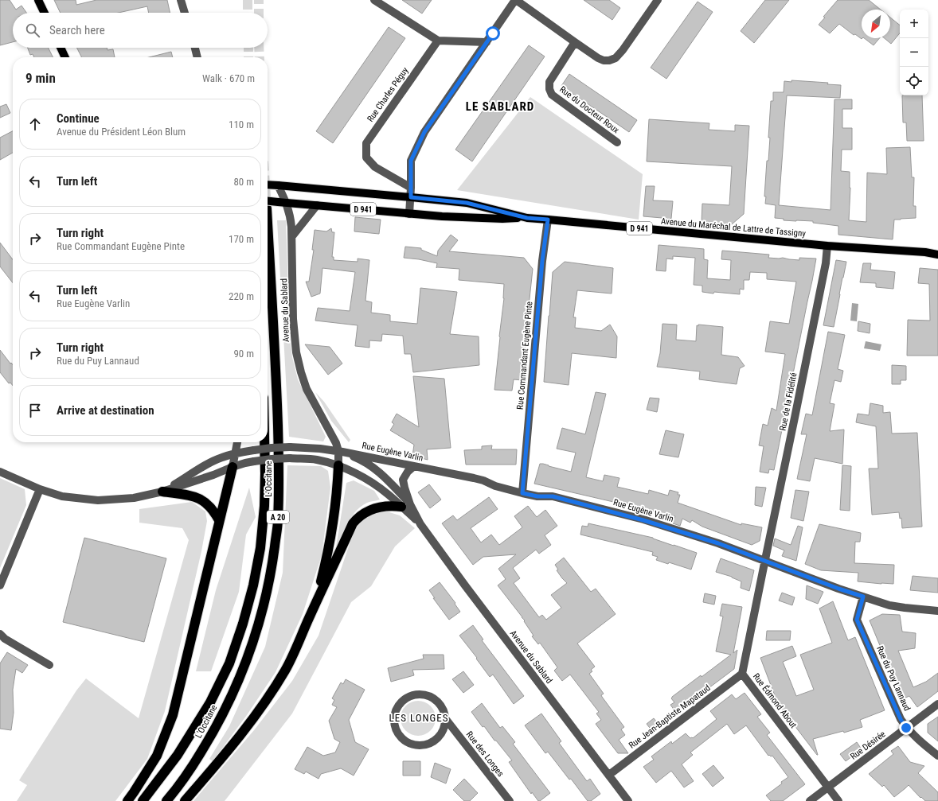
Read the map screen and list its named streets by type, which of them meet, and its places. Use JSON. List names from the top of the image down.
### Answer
{
  "streets": {
    "highway": ["L'Occitane", "A 20"],
    "main road": ["D 941", "Avenue du Maréchal de Lattre de Tassigny"],
    "street": [
      "Rue Charles Péguy",
      "Rue du Docteur Roux",
      "Avenue du Sablard",
      "Rue Commandant Eugène Pinte",
      "Rue de la Fidélité",
      "Rue Eugène Varlin",
      "Rue du Puy Lannaud",
      "Rue Édmond About",
      "Rue Jean-Baptiste Mapataud",
      "Rue Désirée",
      "Rue des Longes"
    ]
  },
  "crossings": [
    ["Avenue du Maréchal de Lattre de Tassigny", "Avenue du Sablard"],
    ["Avenue du Maréchal de Lattre de Tassigny", "Rue Commandant Eugène Pinte"],
    ["Avenue du Maréchal de Lattre de Tassigny", "Rue de la Fidélité"],
    ["Avenue du Sablard", "Rue Eugène Varlin"],
    ["Avenue du Sablard", "Rue Jean-Baptiste Mapataud"],
    ["Rue Commandant Eugène Pinte", "Rue Eugène Varlin"],
    ["Rue de la Fidélité", "Rue Eugène Varlin"],
    ["Rue de la Fidélité", "Rue Édmond About"],
    ["Rue Eugène Varlin", "Rue du Puy Lannaud"],
    ["Rue Eugène Varlin", "Rue Édmond About"],
    ["Rue du Puy Lannaud", "Rue Désirée"],
    ["Rue Édmond About", "Rue Jean-Baptiste Mapataud"],
    ["Rue Édmond About", "Rue Désirée"]
  ],
  "districts": ["LE SABLARD", "LES LONGES"],
  "north": "bottom left",
  "page": {
    "map_buttons": ["+", "−"],
    "search": "Search here",
    "heading": ["9 min", "Walk · 670 m"],
    "list": [
      ["Continue", "Avenue du Président Léon Blum", "110 m"],
      ["Turn left", "80 m"],
      ["Turn right", "Rue Commandant Eugène Pinte", "170 m"],
      ["Turn left", "Rue Eugène Varlin", "220 m"],
      ["Turn right", "Rue du Puy Lannaud", "90 m"],
      "Arrive at destination"
    ]
  }
}
